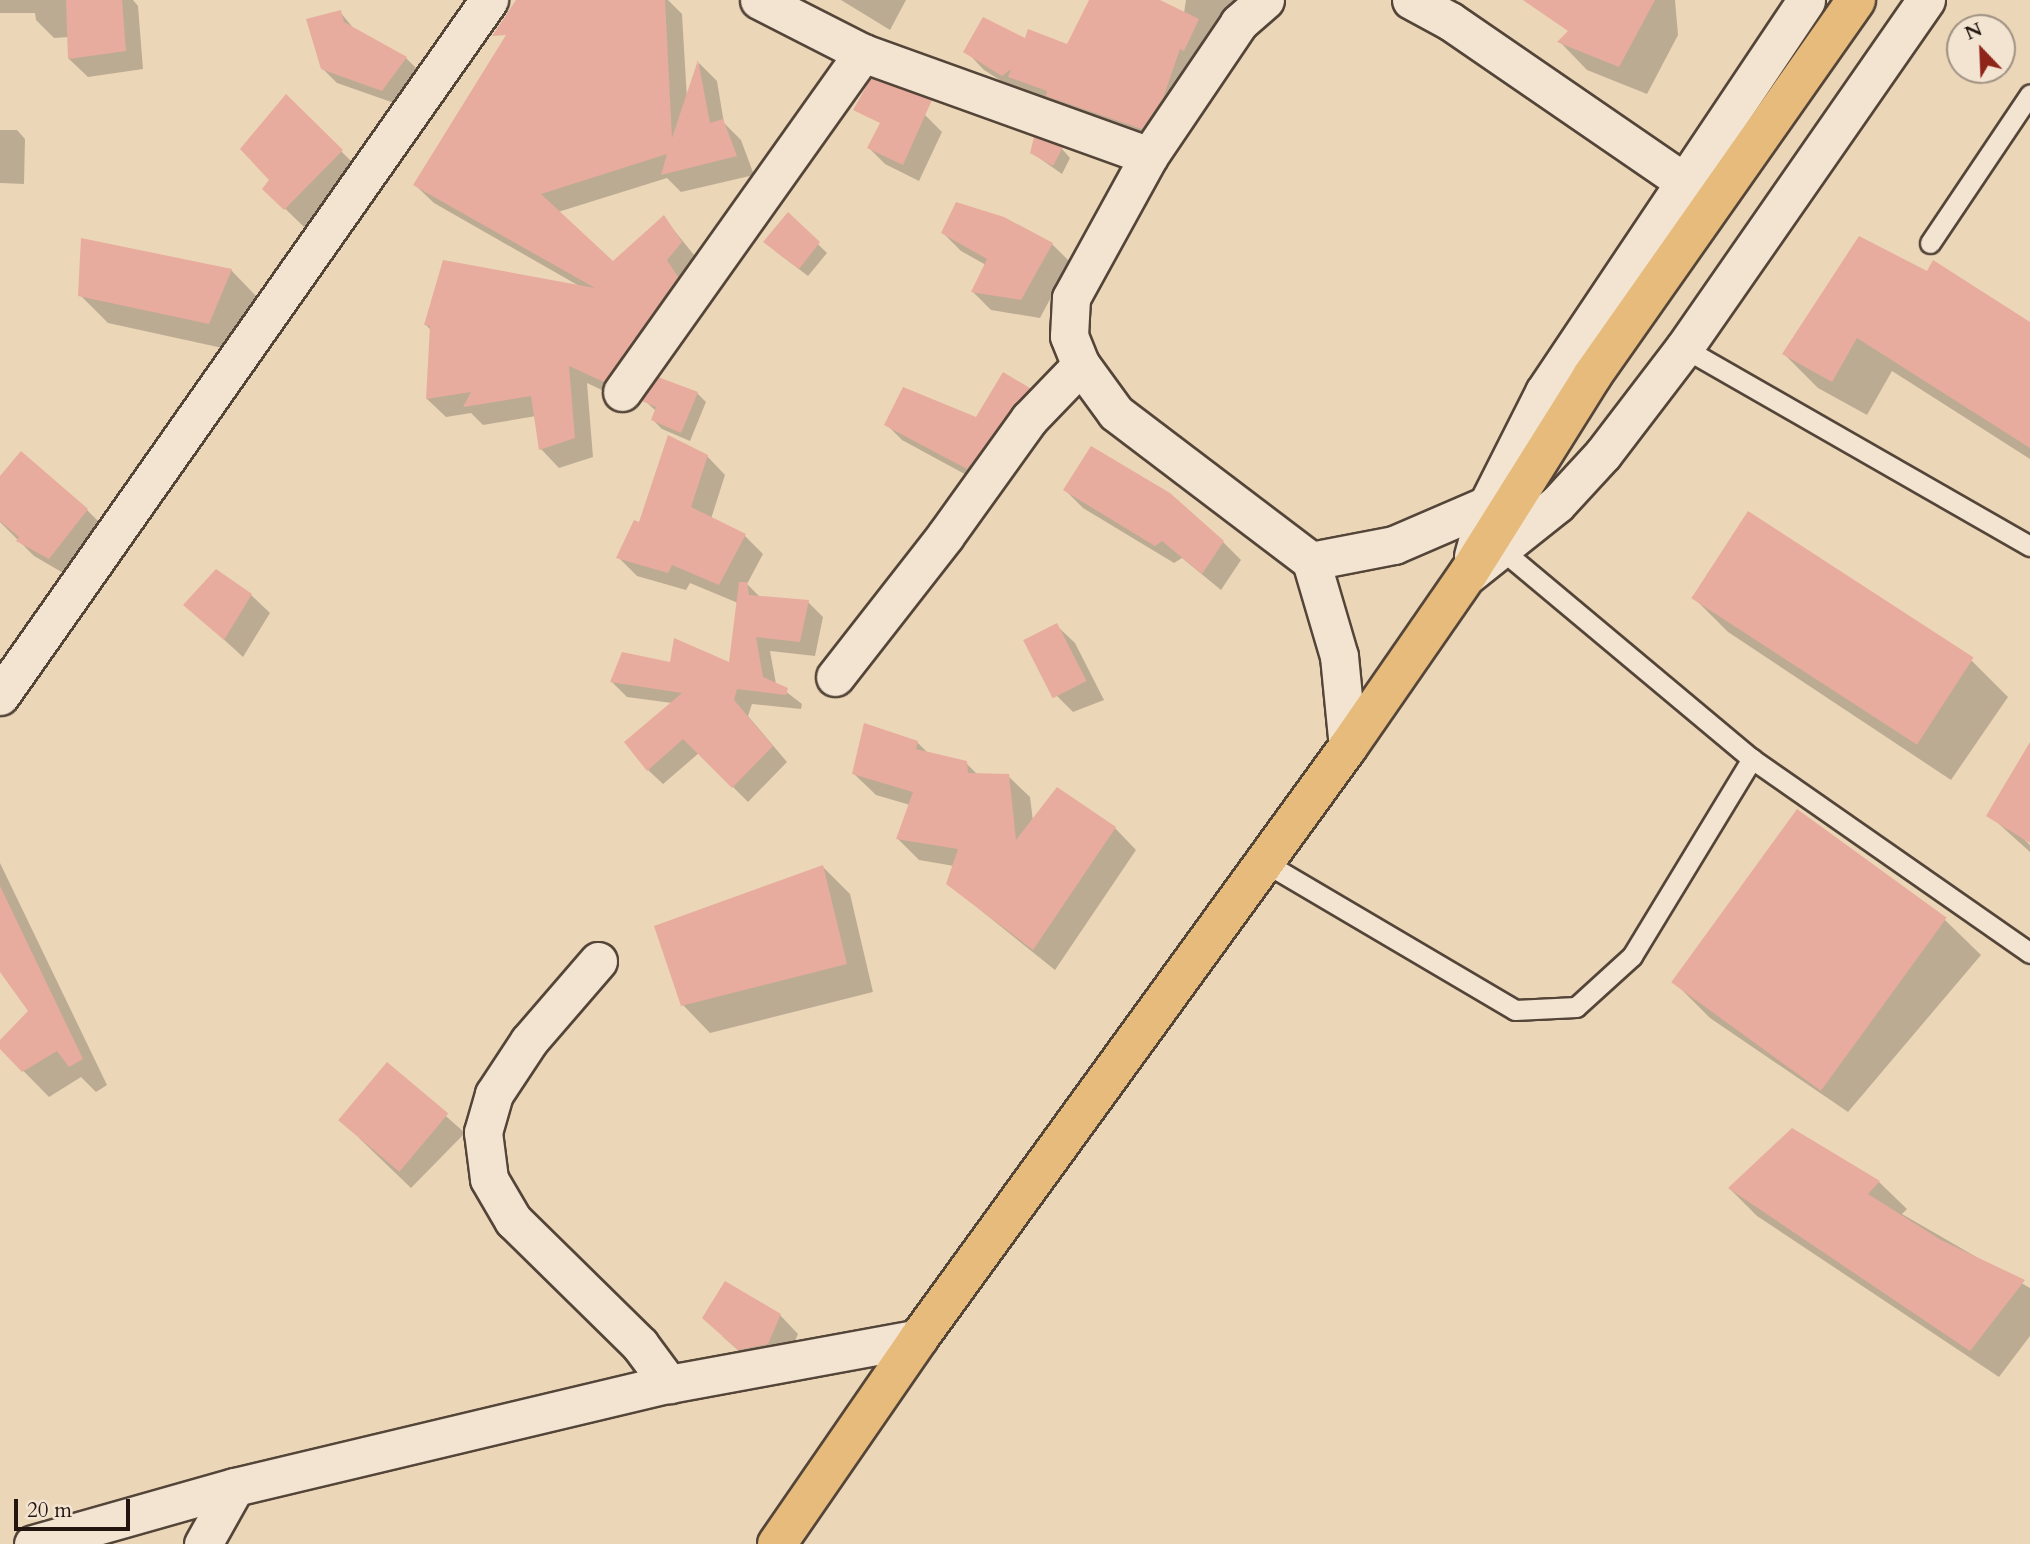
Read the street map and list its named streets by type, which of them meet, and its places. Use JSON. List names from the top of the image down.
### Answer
{
  "scale_bar": "20 m",
  "north": "top left"
}
